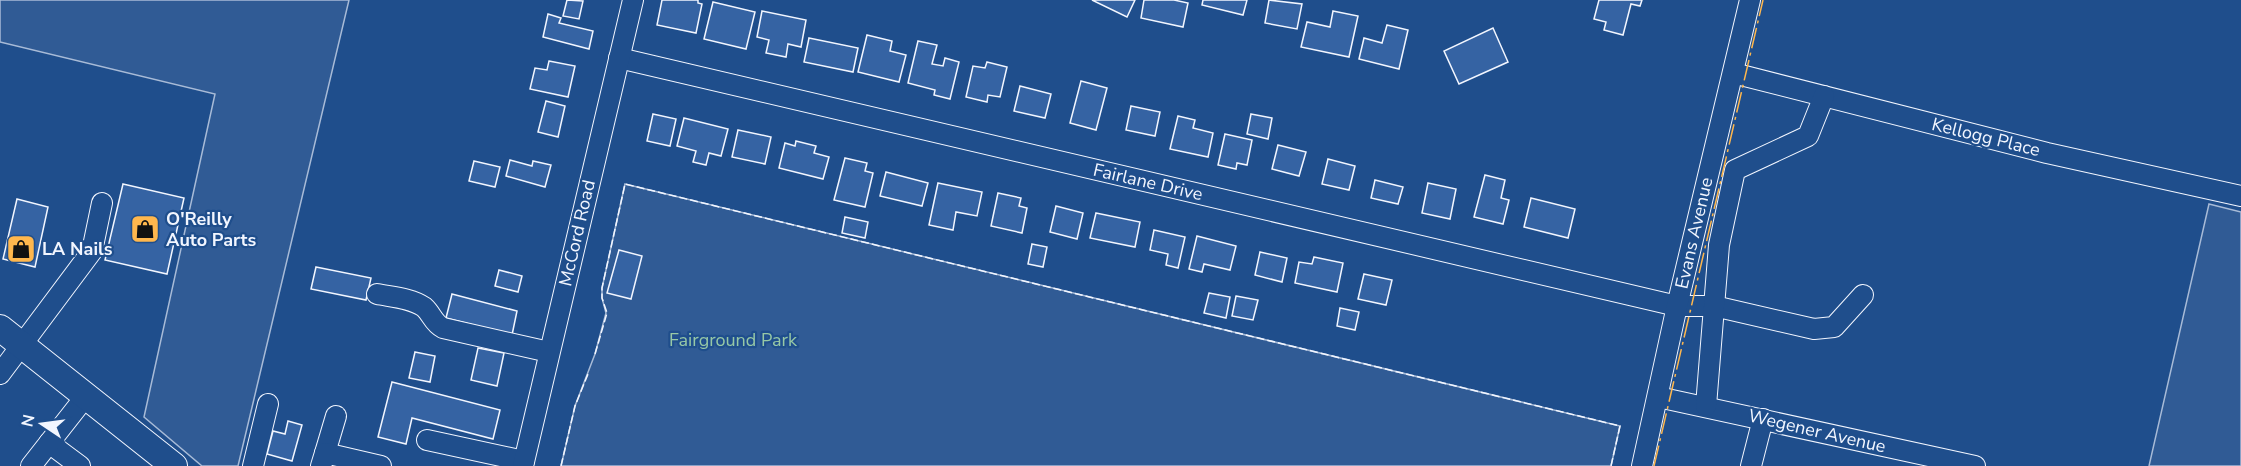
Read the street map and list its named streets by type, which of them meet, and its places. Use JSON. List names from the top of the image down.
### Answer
{
  "streets": {
    "street": [
      "Kellogg Place",
      "Fairlane Drive",
      "McCord Road",
      "Evans Avenue",
      "Wegener Avenue"
    ]
  },
  "crossings": [
    ["Kellogg Place", "Evans Avenue"],
    ["Fairlane Drive", "McCord Road"],
    ["Fairlane Drive", "Evans Avenue"],
    ["Evans Avenue", "Wegener Avenue"]
  ],
  "parks": ["Fairground Park"],
  "places": {
    "shop": ["O'Reilly Auto Parts", "LA Nails"]
  },
  "north": "left"
}
